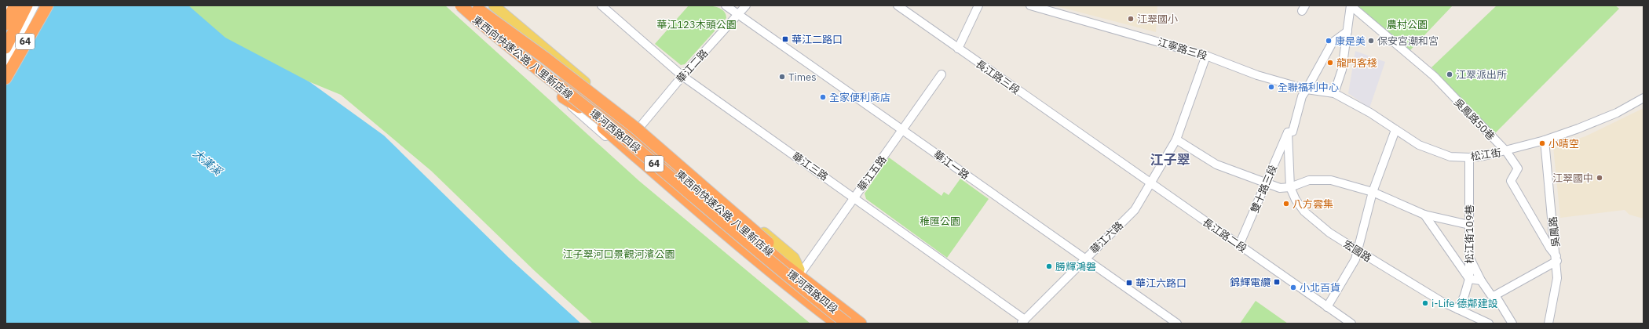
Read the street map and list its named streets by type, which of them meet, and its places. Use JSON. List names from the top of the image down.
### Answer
{
  "streets": {
    "highway": ["64", "東西向快速公路 八里新店線"],
    "main road": ["環河西路四段"],
    "street": [
      "江寧路三段",
      "華江二路",
      "長江路三段",
      "吳鳳路50巷",
      "松江街",
      "華江一路",
      "華江三路",
      "華江五路",
      "雙十路三段",
      "吳鳳路",
      "松江街109巷",
      "長江路二段",
      "華江六路",
      "宏國路"
    ]
  },
  "crossings": [
    ["江寧路三段", "松江街"],
    ["江寧路三段", "雙十路三段"],
    ["江寧路三段", "華江六路"],
    ["東西向快速公路 八里新店線", "環河西路四段"],
    ["華江二路", "環河西路四段"],
    ["華江二路", "華江一路"],
    ["華江二路", "華江三路"],
    ["長江路三段", "長江路二段"],
    ["吳鳳路50巷", "松江街"],
    ["吳鳳路50巷", "吳鳳路"],
    ["環河西路四段", "華江五路"],
    ["松江街", "吳鳳路"],
    ["松江街", "松江街109巷"],
    ["華江一路", "華江五路"],
    ["華江一路", "華江六路"],
    ["華江三路", "華江五路"],
    ["華江三路", "華江六路"],
    ["雙十路三段", "長江路二段"],
    ["雙十路三段", "宏國路"],
    ["松江街109巷", "宏國路"],
    ["長江路二段", "華江六路"]
  ],
  "districts": ["江子翠"],
  "water": ["大漢溪"],
  "parks": [
    "華江123木頭公園",
    "農村公園",
    "稚匯公園",
    "江子翠河口景觀河濱公園"
  ],
  "places": {
    "other": [
      "江翠國小",
      "康是美",
      "保安宮潮和宮",
      "龍門客棧",
      "江翠派出所",
      "Times",
      "全聯福利中心",
      "全家便利商店",
      "小晴空",
      "江翠國中",
      "八方雲集",
      "勝輝鴻磐",
      "小北百貨",
      "i-Life 德鄰建設"
    ],
    "transit": ["華江二路口", "錦輝電纜", "華江六路口"]
  }
}
